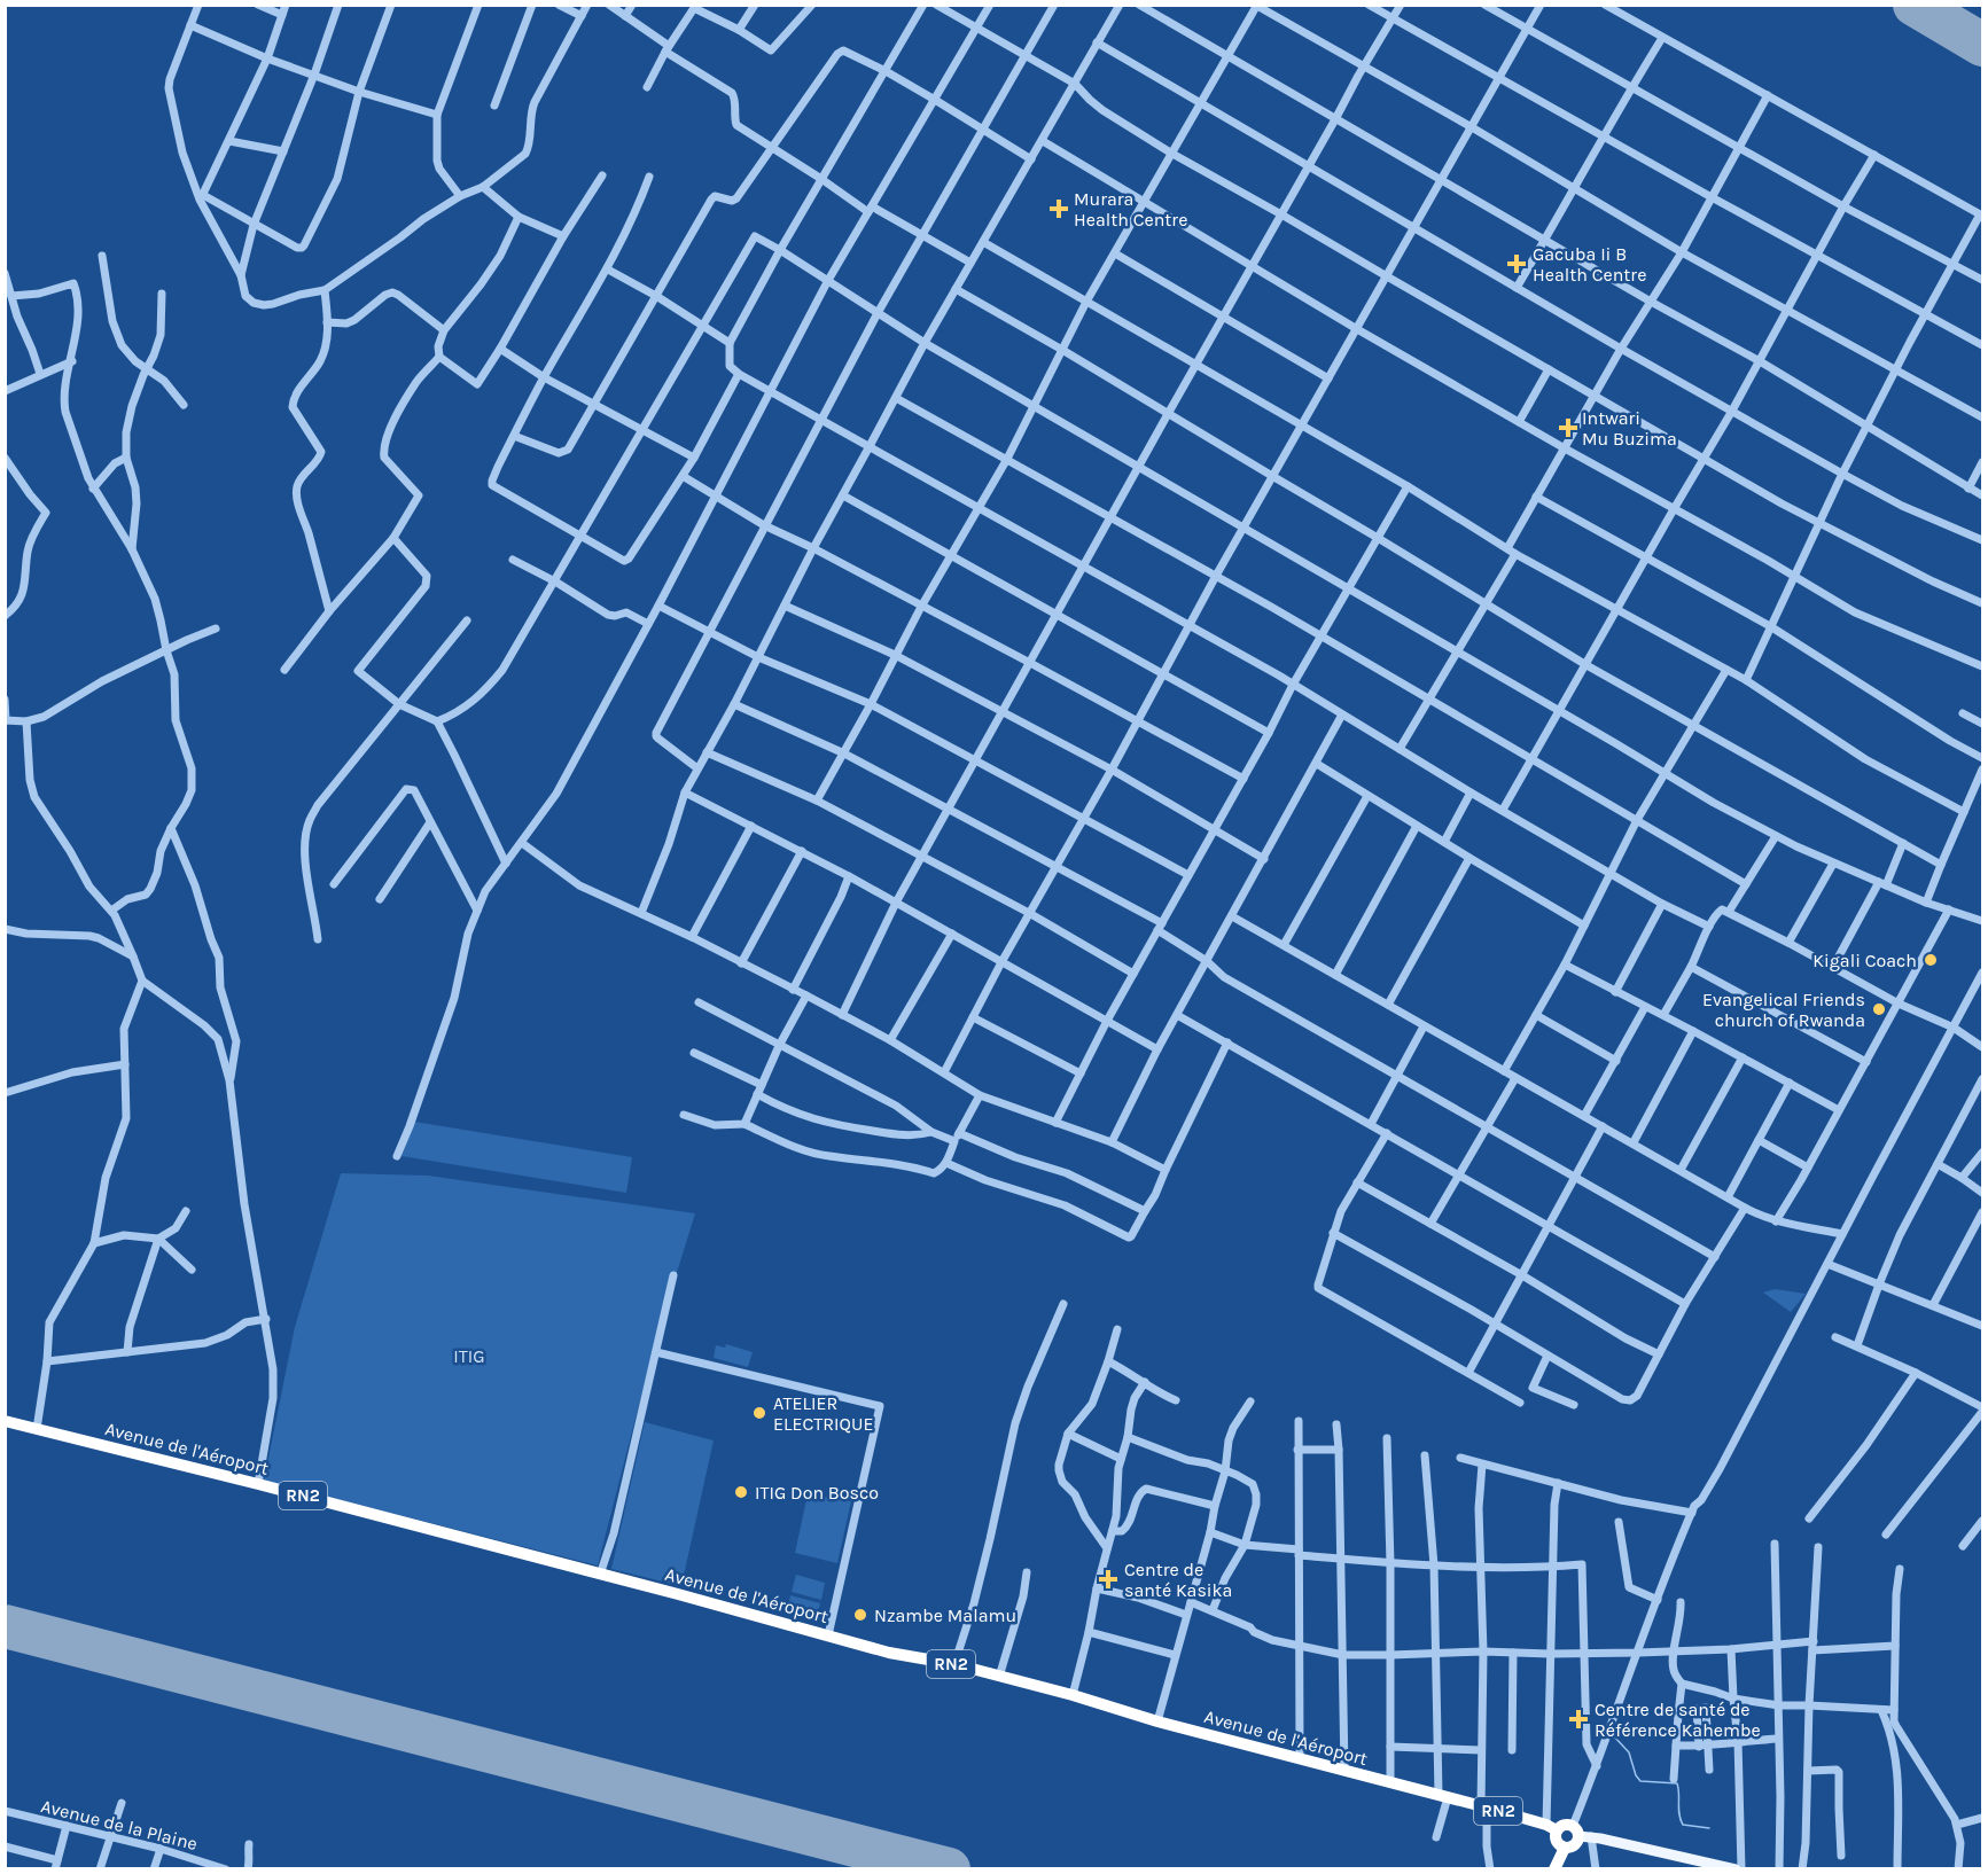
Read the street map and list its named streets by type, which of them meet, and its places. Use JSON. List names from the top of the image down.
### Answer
{
  "streets": {
    "highway": ["Avenue de l'Aéroport", "RN2"],
    "street": ["Avenue de la Plaine"]
  },
  "parks": ["ITIG"],
  "places": {
    "health": [
      "Murara Health Centre",
      "Gacuba Ii B Health Centre",
      "Intwari Mu Buzima",
      "Centre de santé Kasika",
      "Centre de santé de Référence Kahembe"
    ],
    "other": [
      "Kigali Coach",
      "Evangelical Friends church of Rwanda",
      "ATELIER ELECTRIQUE",
      "ITIG Don Bosco",
      "Nzambe Malamu"
    ]
  }
}
